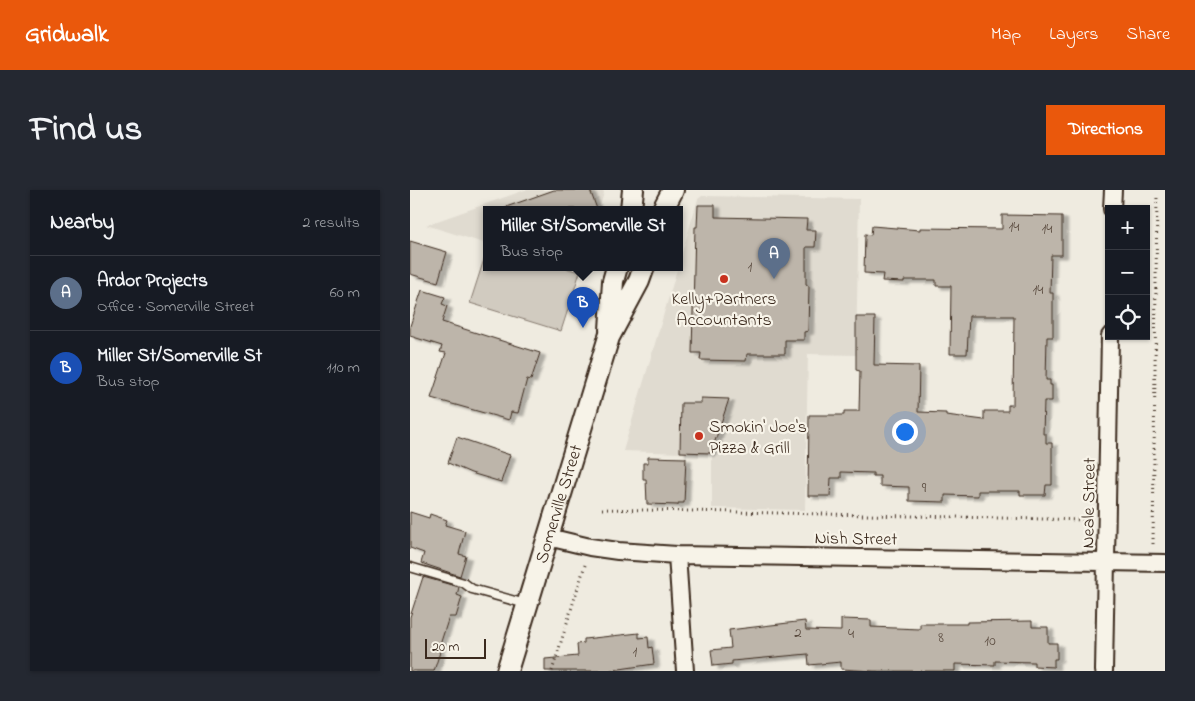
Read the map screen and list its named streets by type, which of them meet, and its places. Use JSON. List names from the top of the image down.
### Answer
{
  "streets": {
    "street": ["Neale Street", "Somerville Street", "Nish Street"]
  },
  "crossings": [
    ["Neale Street", "Nish Street"],
    ["Somerville Street", "Nish Street"]
  ],
  "places": ["Kelly+Partners Accountants", "Smokin' Joe's Pizza & Grill"],
  "house_numbers": [
    "14",
    "14",
    "1",
    "14",
    "9",
    "2",
    "4",
    "8",
    "10",
    "1"
  ],
  "scale_bar": "20 m",
  "page": {
    "header": "Gridwalk",
    "nav": ["Map", "Layers", "Share"],
    "title": "Find us",
    "buttons": "Directions",
    "heading": ["Nearby", "2 results"],
    "map_buttons": ["+", "−"],
    "popup": ["Miller St/Somerville St", "Bus stop"],
    "pins": ["A", "B"],
    "list": [
      {
        "mark": "A",
        "name": "Ardor Projects",
        "note": "Office · Somerville Street",
        "value": "60 m"
      },
      {
        "mark": "B",
        "name": "Miller St/Somerville St",
        "note": "Bus stop",
        "value": "110 m"
      }
    ],
    "scale": "20 m"
  }
}
